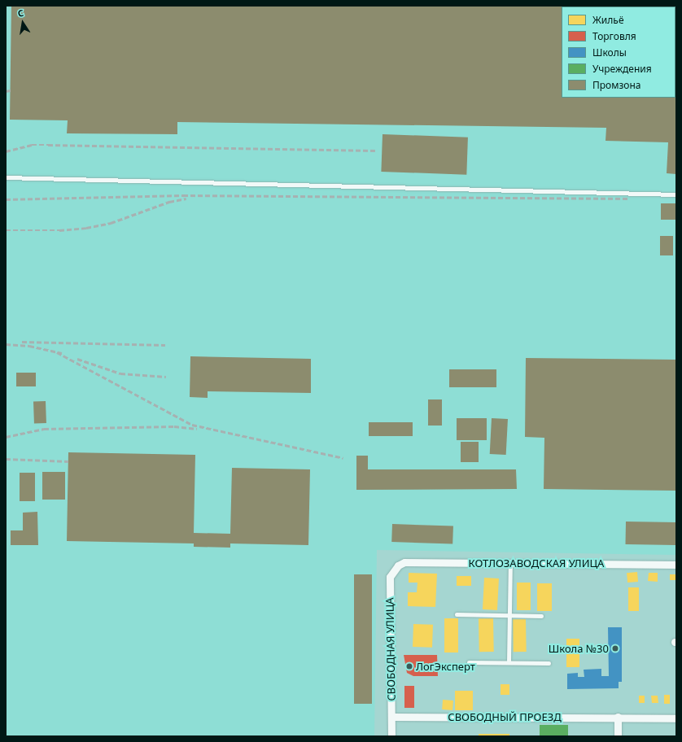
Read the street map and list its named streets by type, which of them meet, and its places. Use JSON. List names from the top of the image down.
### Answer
{
  "streets": {
    "street": ["КОТЛОЗАВОДСКАЯ УЛИЦА", "СВОБОДНАЯ УЛИЦА", "СВОБОДНЫЙ ПРОЕЗД"]
  },
  "crossings": [
    ["КОТЛОЗАВОДСКАЯ УЛИЦА", "СВОБОДНАЯ УЛИЦА"],
    ["СВОБОДНАЯ УЛИЦА", "СВОБОДНЫЙ ПРОЕЗД"]
  ],
  "places": ["Школа №30", "ЛогЭксперт"],
  "legend": [
    "Жильё",
    "Торговля",
    "Школы",
    "Учреждения",
    "Промзона"
  ],
  "north": "top"
}
